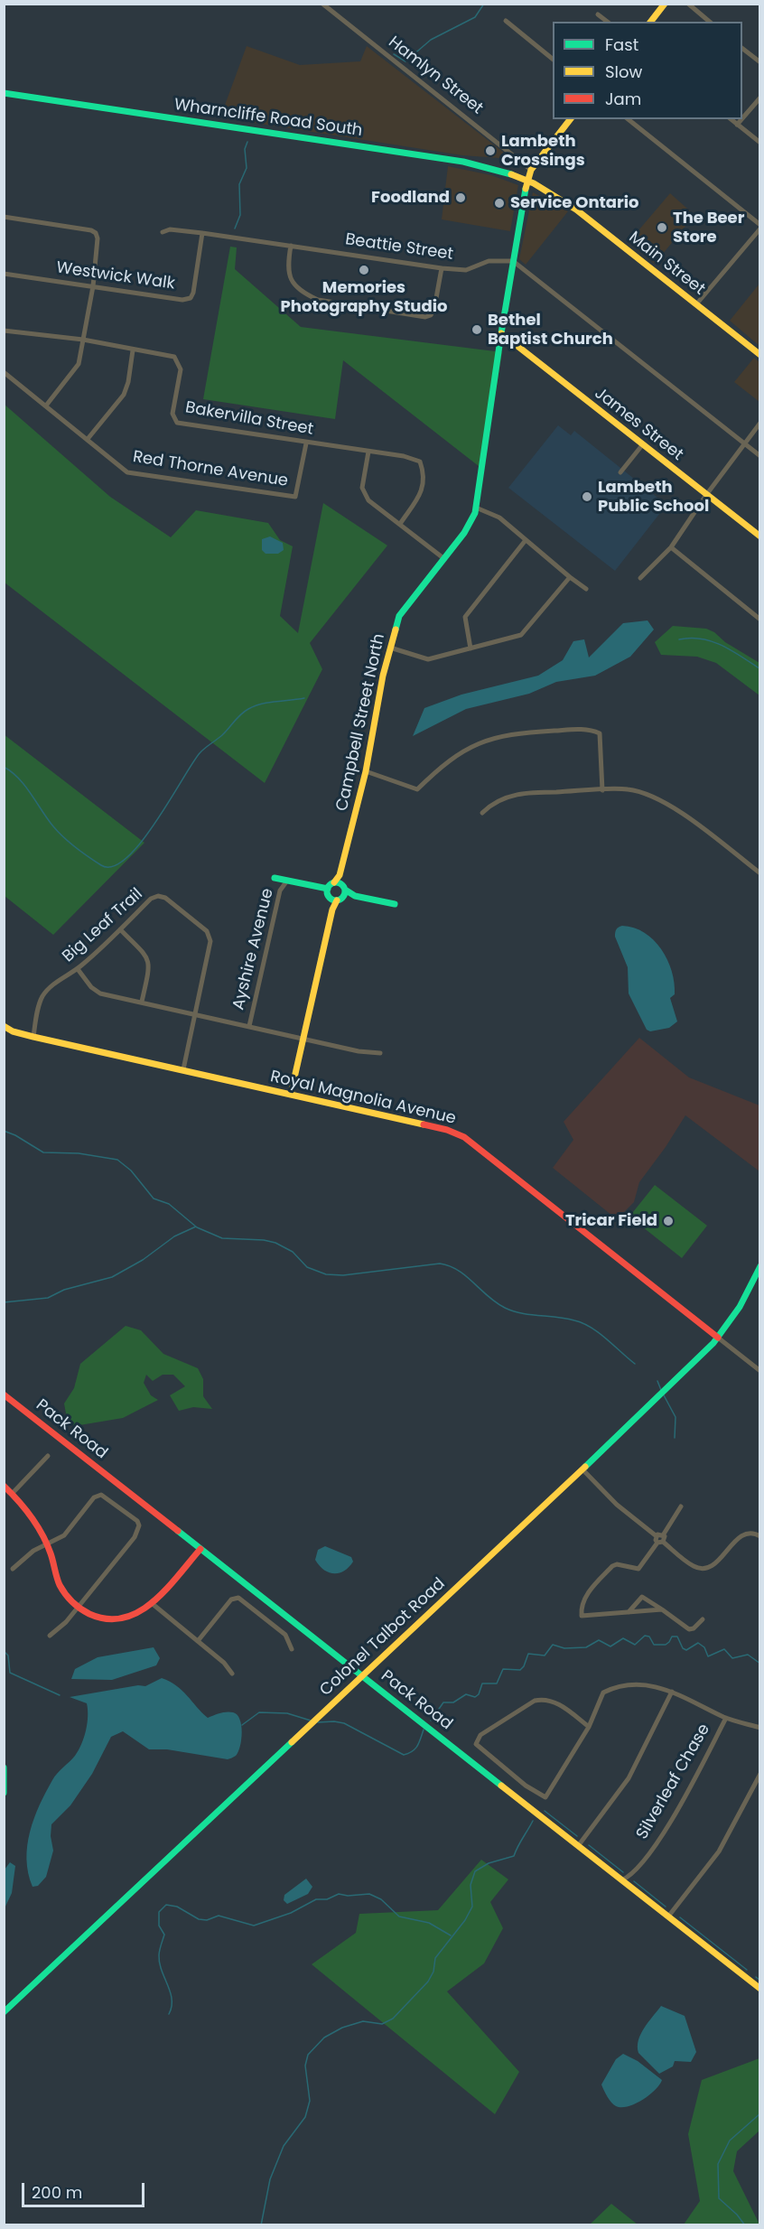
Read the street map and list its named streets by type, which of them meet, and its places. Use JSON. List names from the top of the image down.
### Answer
{
  "streets": {
    "street": [
      "Hamlyn Street",
      "Wharncliffe Road South",
      "Beattie Street",
      "Main Street",
      "Westwick Walk",
      "Bakervilla Street",
      "James Street",
      "Red Thorne Avenue",
      "Campbell Street North",
      "Big Leaf Trail",
      "Ayshire Avenue",
      "Royal Magnolia Avenue",
      "Pack Road",
      "Colonel Talbot Road",
      "Silverleaf Chase"
    ]
  },
  "crossings": [
    ["Hamlyn Street", "Campbell Street North"],
    ["Wharncliffe Road South", "Main Street"],
    ["Wharncliffe Road South", "Campbell Street North"],
    ["Beattie Street", "Westwick Walk"],
    ["Beattie Street", "Campbell Street North"],
    ["Main Street", "Campbell Street North"],
    ["Bakervilla Street", "Red Thorne Avenue"],
    ["James Street", "Campbell Street North"],
    ["Campbell Street North", "Ayshire Avenue"],
    ["Big Leaf Trail", "Royal Magnolia Avenue"],
    ["Royal Magnolia Avenue", "Colonel Talbot Road"],
    ["Pack Road", "Colonel Talbot Road"],
    ["Pack Road", "Silverleaf Chase"]
  ],
  "places": [
    "Lambeth Crossings",
    "Foodland",
    "Service Ontario",
    "The Beer Store",
    "Memories Photography Studio",
    "Bethel Baptist Church",
    "Lambeth Public School",
    "Tricar Field"
  ],
  "legend": ["Fast", "Slow", "Jam"],
  "scale_bar": "200 m"
}
